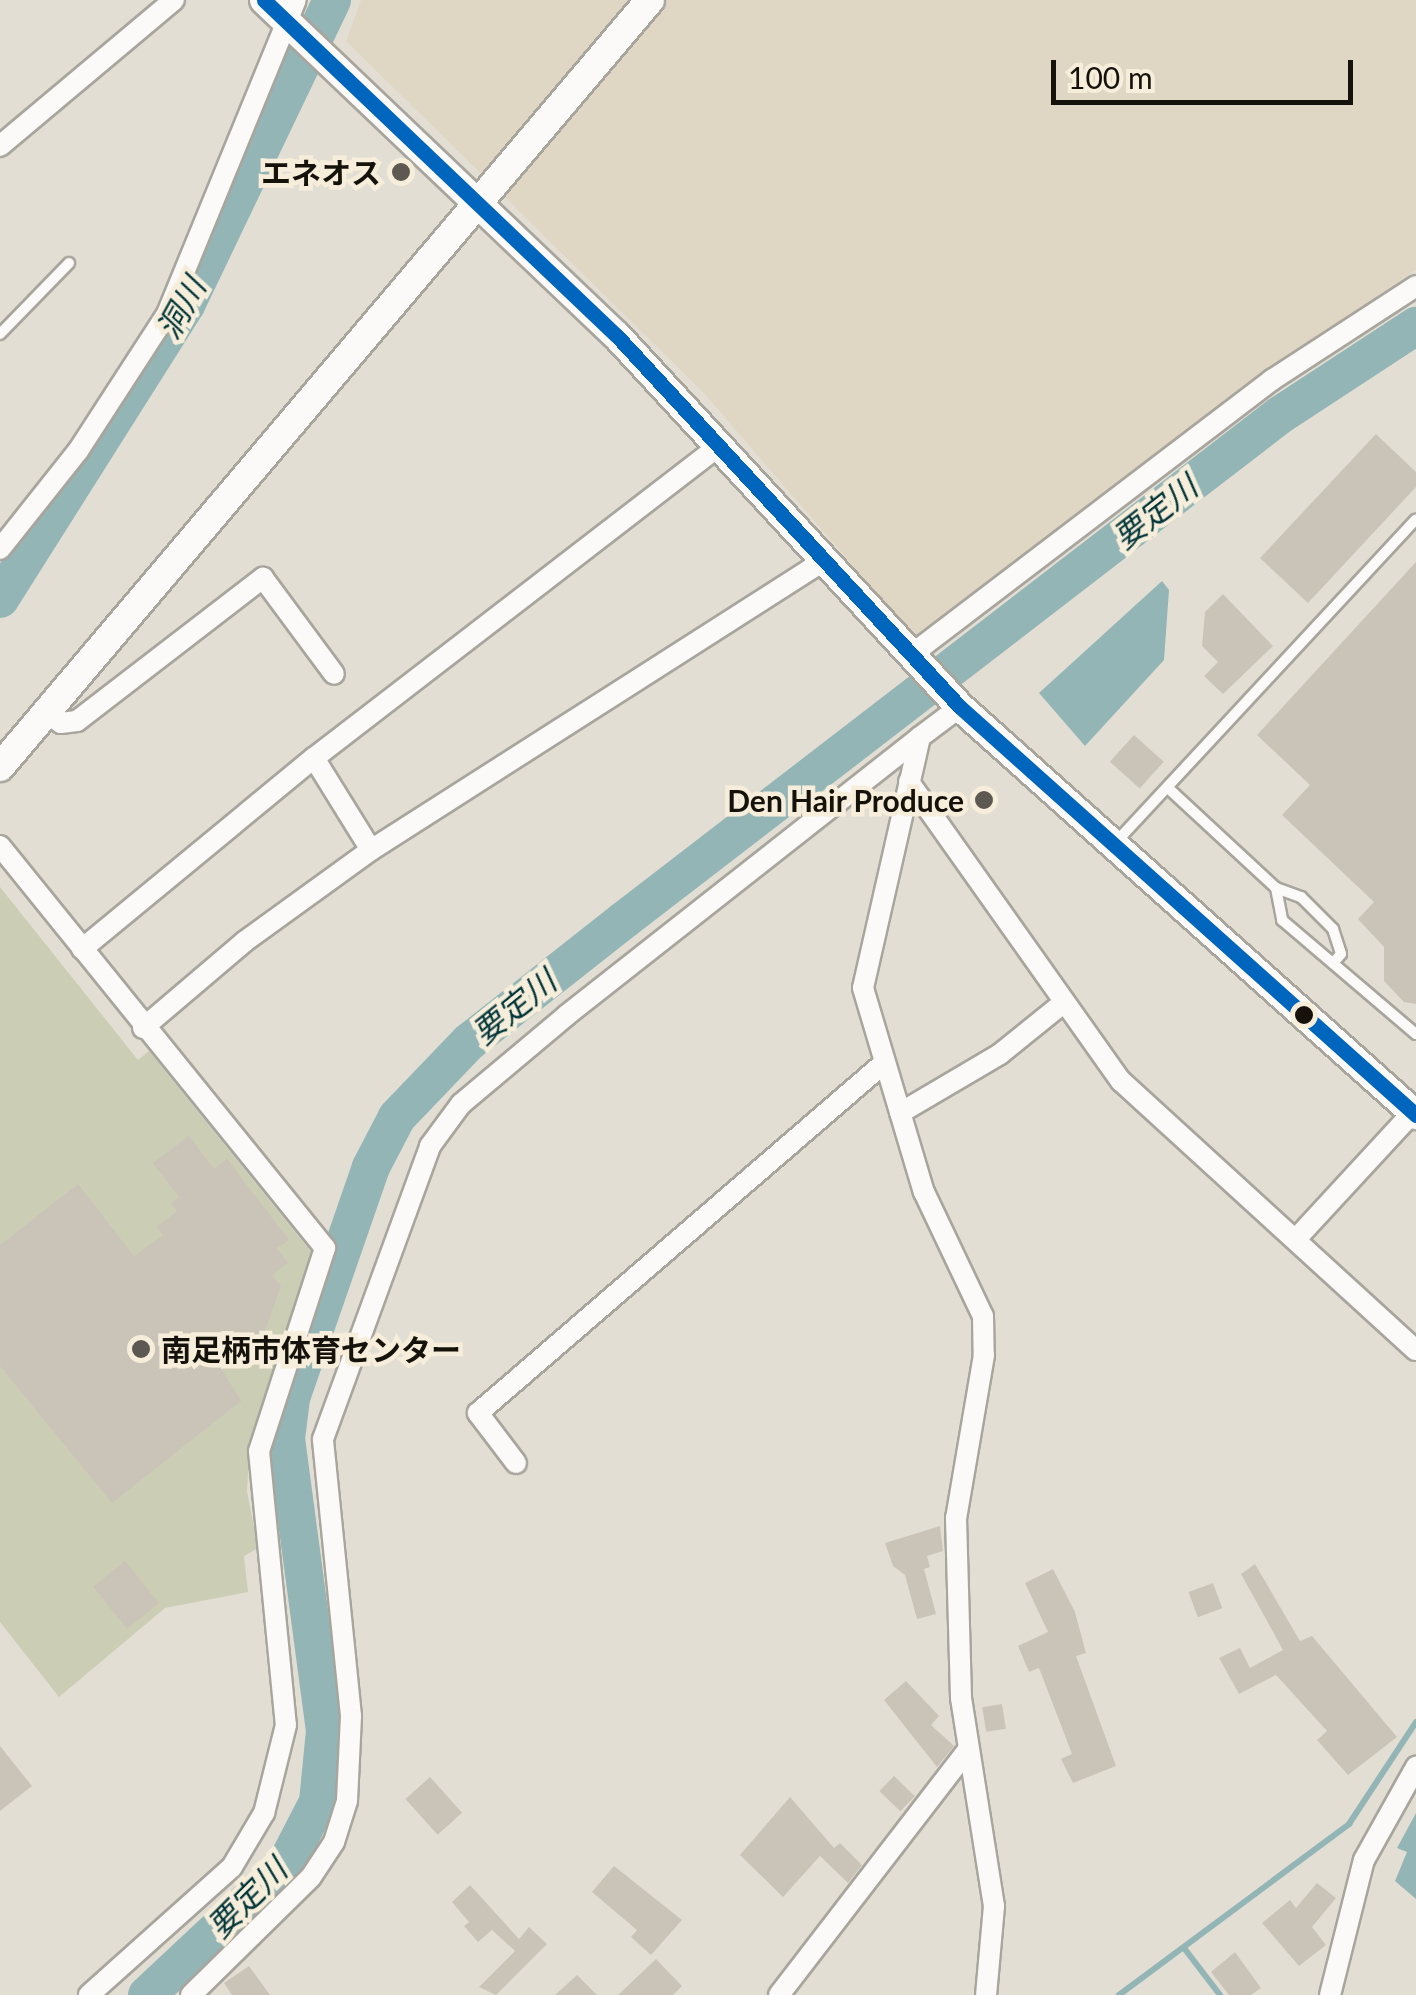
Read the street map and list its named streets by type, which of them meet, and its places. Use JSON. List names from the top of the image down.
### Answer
{
  "water": ["洞川", "要定川"],
  "places": ["エネオス", "Den Hair Produce", "南足柄市体育センター"],
  "scale_bar": "100 m"
}
